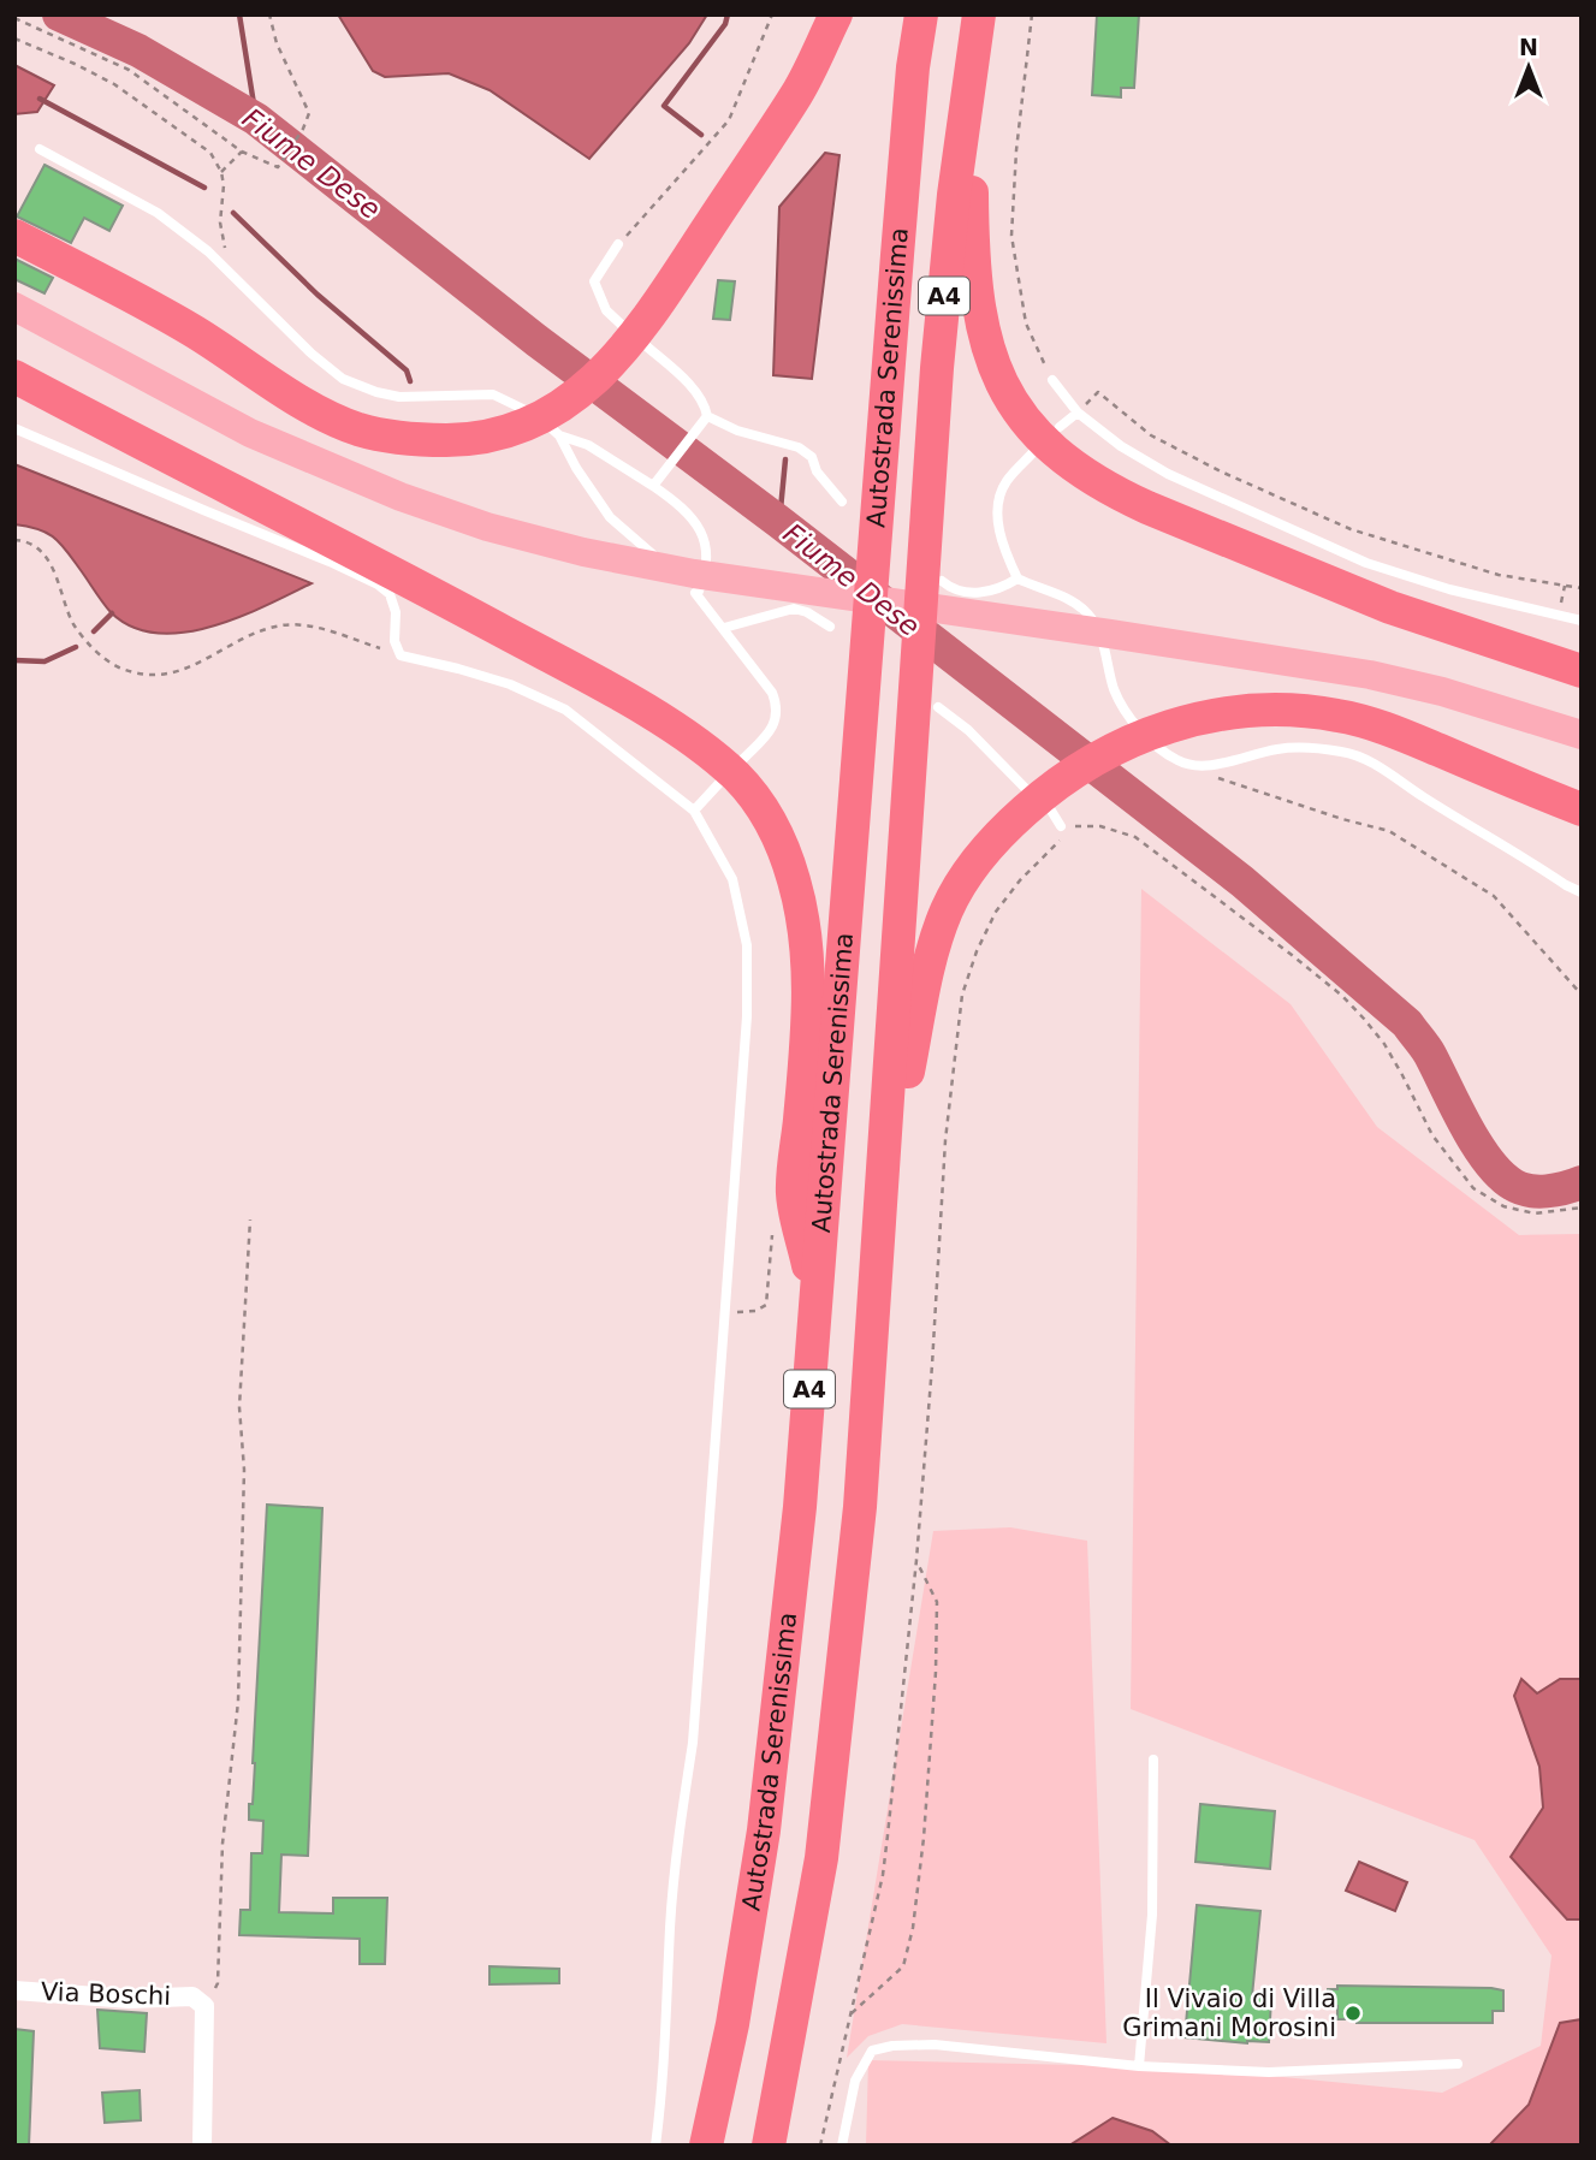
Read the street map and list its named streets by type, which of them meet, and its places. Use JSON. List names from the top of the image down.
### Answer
{
  "streets": {
    "highway": ["A4", "Autostrada Serenissima"],
    "street": ["Via Boschi"]
  },
  "water": ["Fiume Dese"],
  "places": ["Il Vivaio di Villa Grimani Morosini"],
  "north": "top"
}
